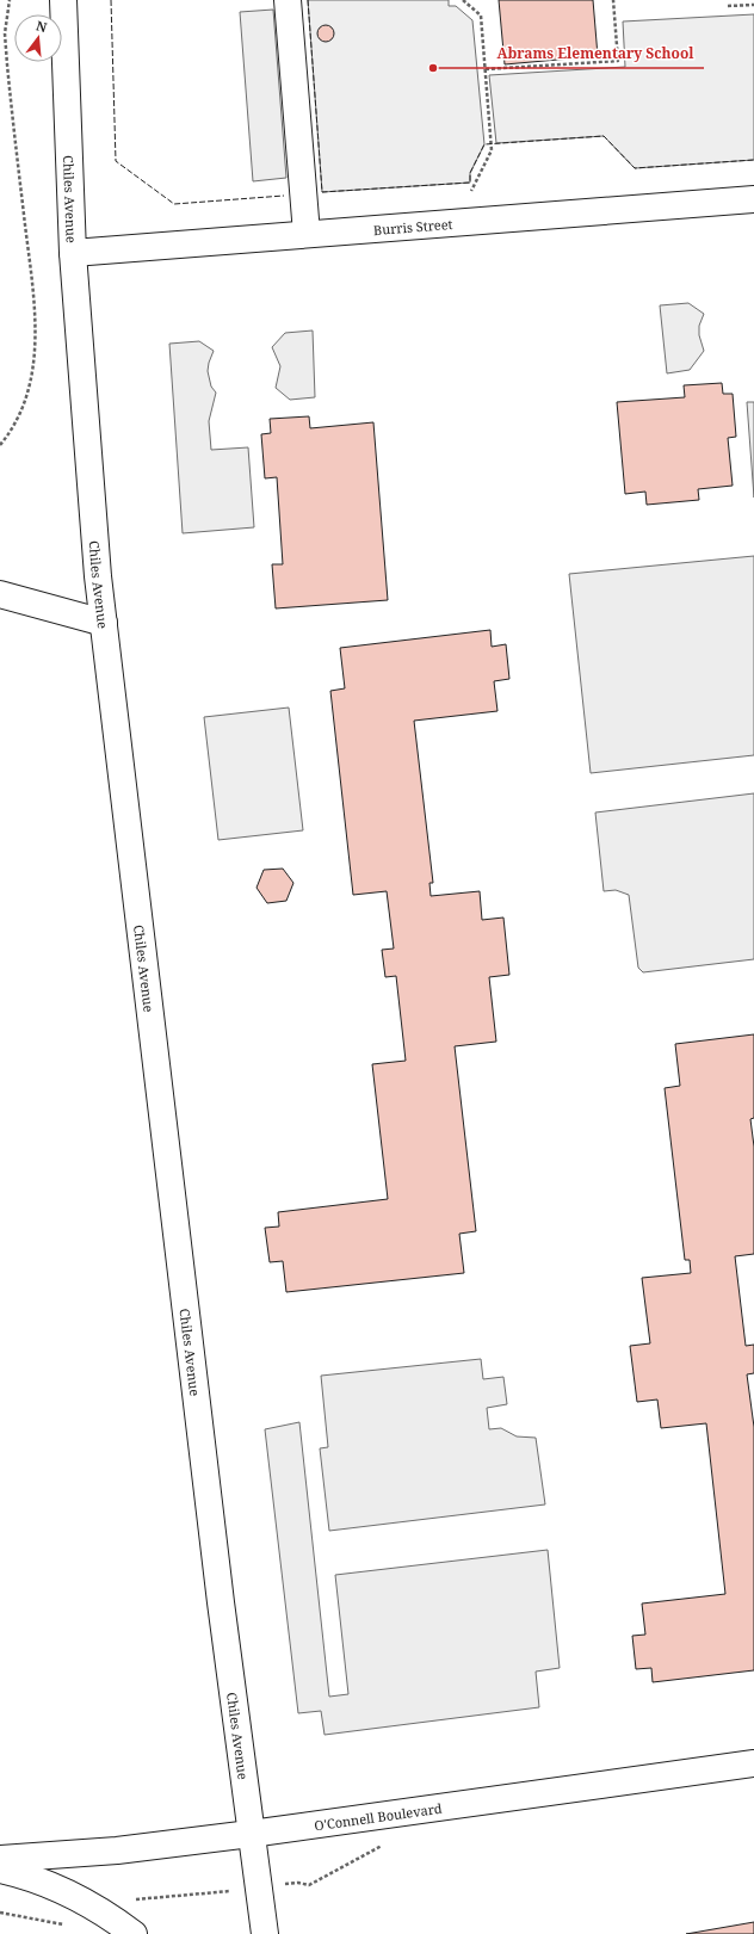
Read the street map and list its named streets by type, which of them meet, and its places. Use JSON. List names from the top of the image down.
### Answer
{
  "streets": {
    "street": ["Chiles Avenue", "Burris Street", "O'Connell Boulevard"]
  },
  "crossings": [
    ["Chiles Avenue", "Burris Street"],
    ["Chiles Avenue", "O'Connell Boulevard"]
  ],
  "places": ["Abrams Elementary School"],
  "north": "top"
}
